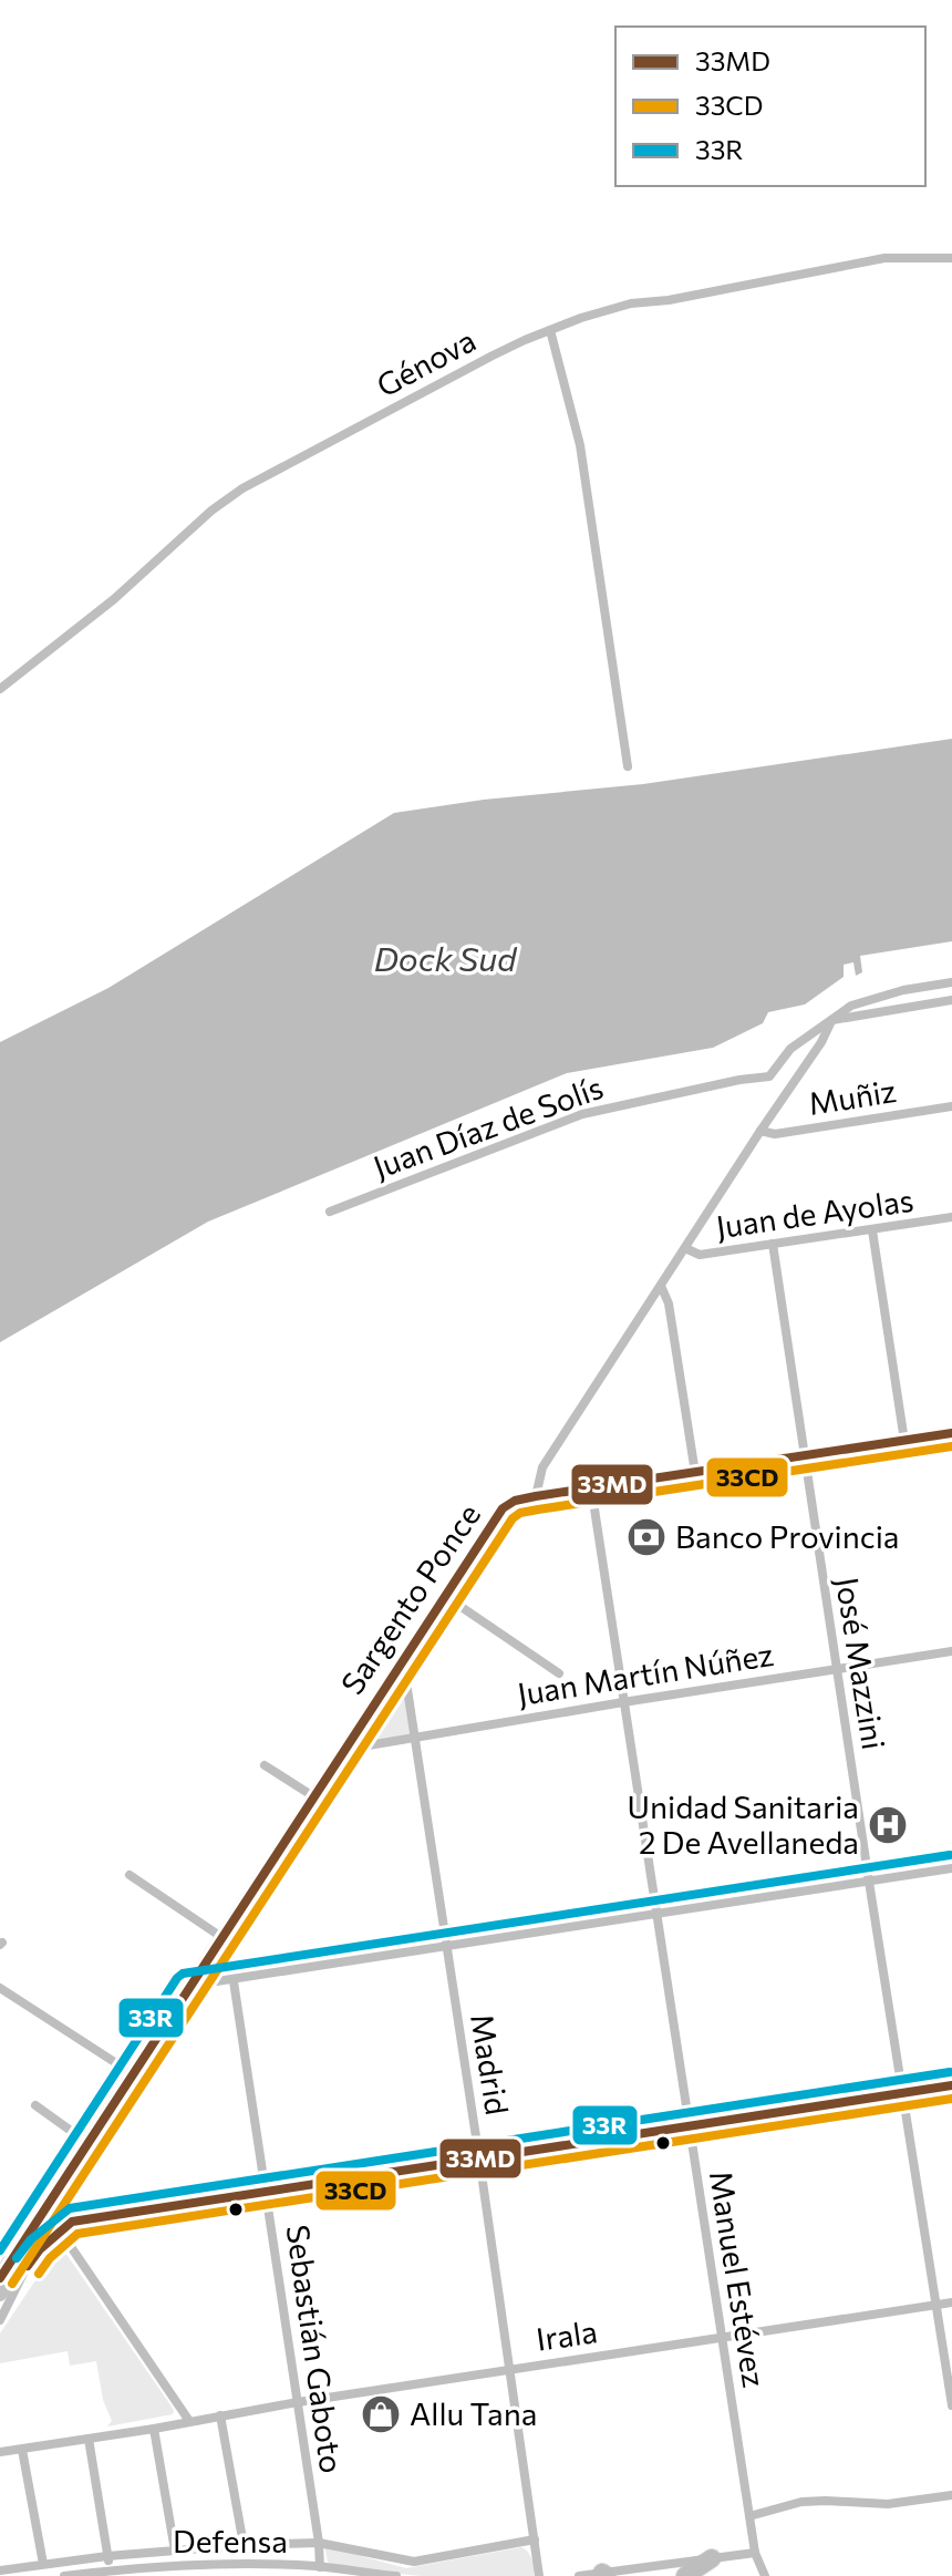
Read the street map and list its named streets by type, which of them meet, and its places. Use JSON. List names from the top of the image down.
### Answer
{
  "streets": {
    "main road": ["Sargento Ponce"],
    "street": [
      "Génova",
      "Muñiz",
      "Juan Díaz de Solís",
      "Juan de Ayolas",
      "José Mazzini",
      "Juan Martín Núñez",
      "Madrid",
      "Manuel Estévez",
      "Irala",
      "Sebastián Gaboto",
      "Defensa"
    ]
  },
  "crossings": [
    ["Juan de Ayolas", "José Mazzini"],
    ["Sargento Ponce", "José Mazzini"],
    ["Sargento Ponce", "Juan Martín Núñez"],
    ["Sargento Ponce", "Madrid"],
    ["Sargento Ponce", "Manuel Estévez"],
    ["José Mazzini", "Juan Martín Núñez"],
    ["José Mazzini", "Irala"],
    ["Juan Martín Núñez", "Madrid"],
    ["Juan Martín Núñez", "Manuel Estévez"],
    ["Madrid", "Irala"],
    ["Manuel Estévez", "Irala"],
    ["Irala", "Sebastián Gaboto"],
    ["Sebastián Gaboto", "Defensa"]
  ],
  "water": ["Dock Sud"],
  "places": {
    "bank": ["Banco Provincia"],
    "hospital": ["Unidad Sanitaria 2 De Avellaneda"],
    "shop": ["Allu Tana"]
  },
  "lines": ["transit line 33MD", "transit line 33CD", "transit line 33R"],
  "legend": ["33MD", "33CD", "33R"]
}
